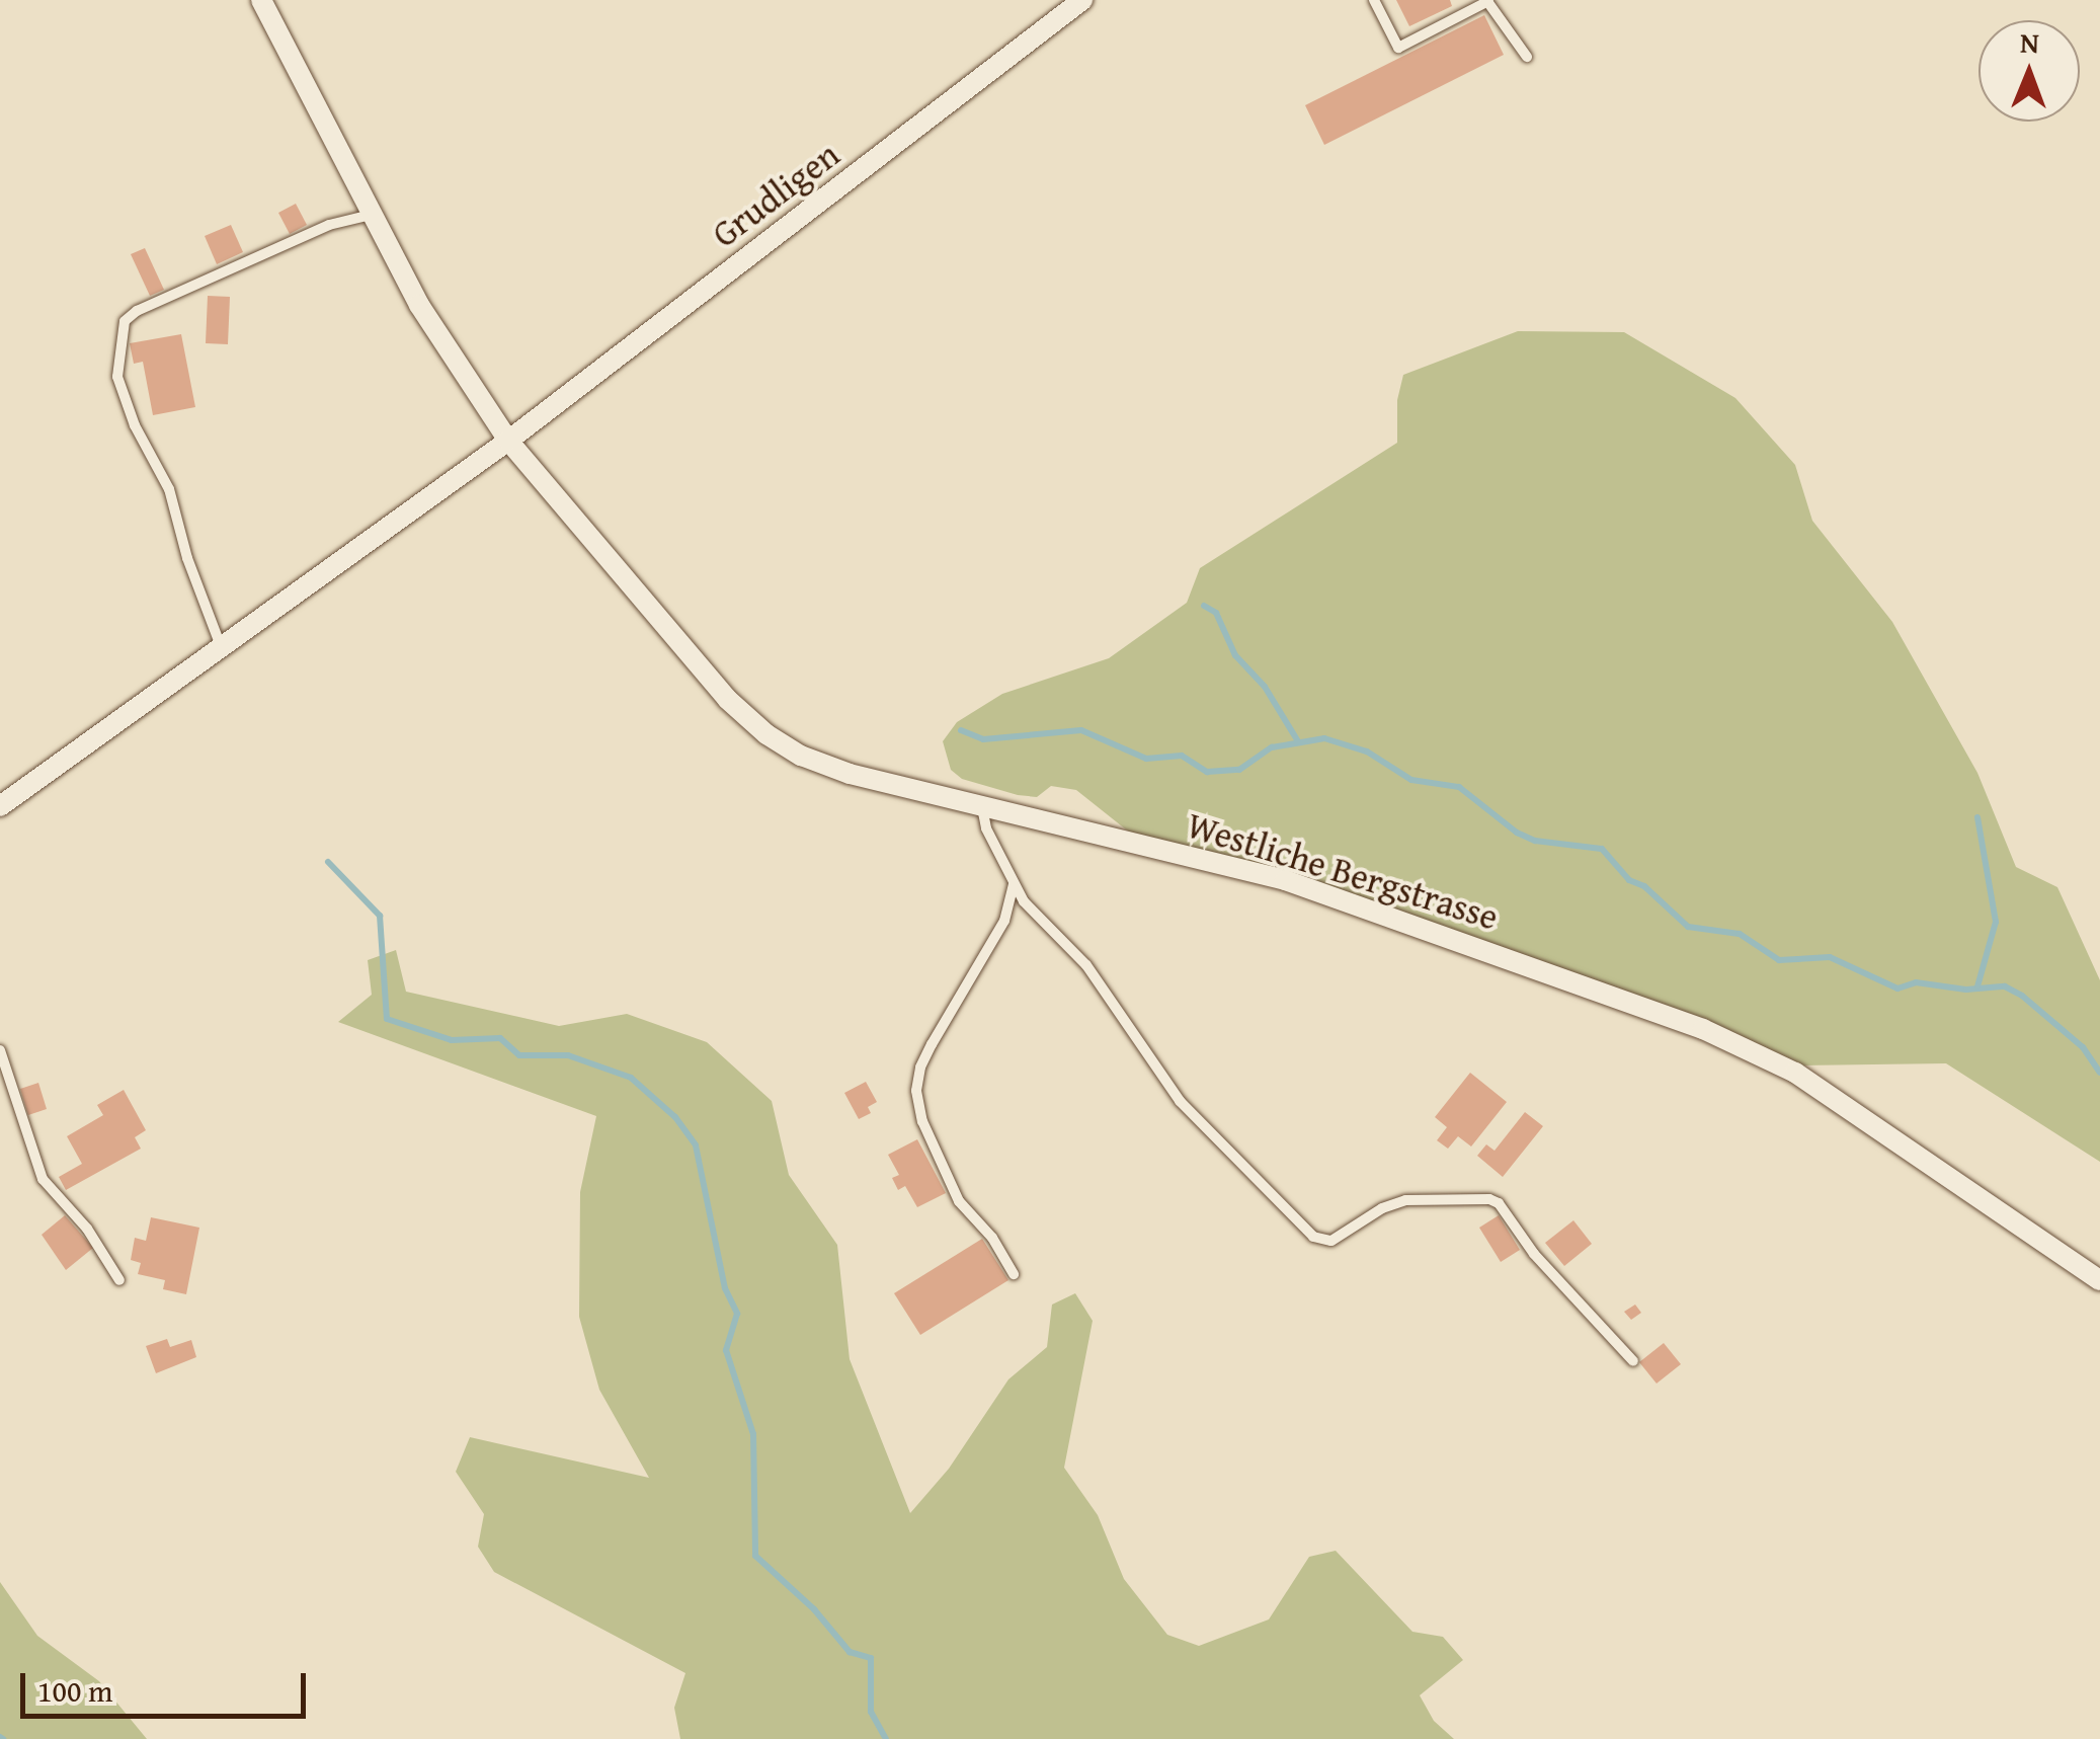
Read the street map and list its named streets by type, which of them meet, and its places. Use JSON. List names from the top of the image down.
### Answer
{
  "streets": {
    "street": ["Grudligen", "Westliche Bergstrasse"]
  },
  "crossings": [
    ["Grudligen", "Westliche Bergstrasse"]
  ],
  "scale_bar": "100 m",
  "north": "top"
}
